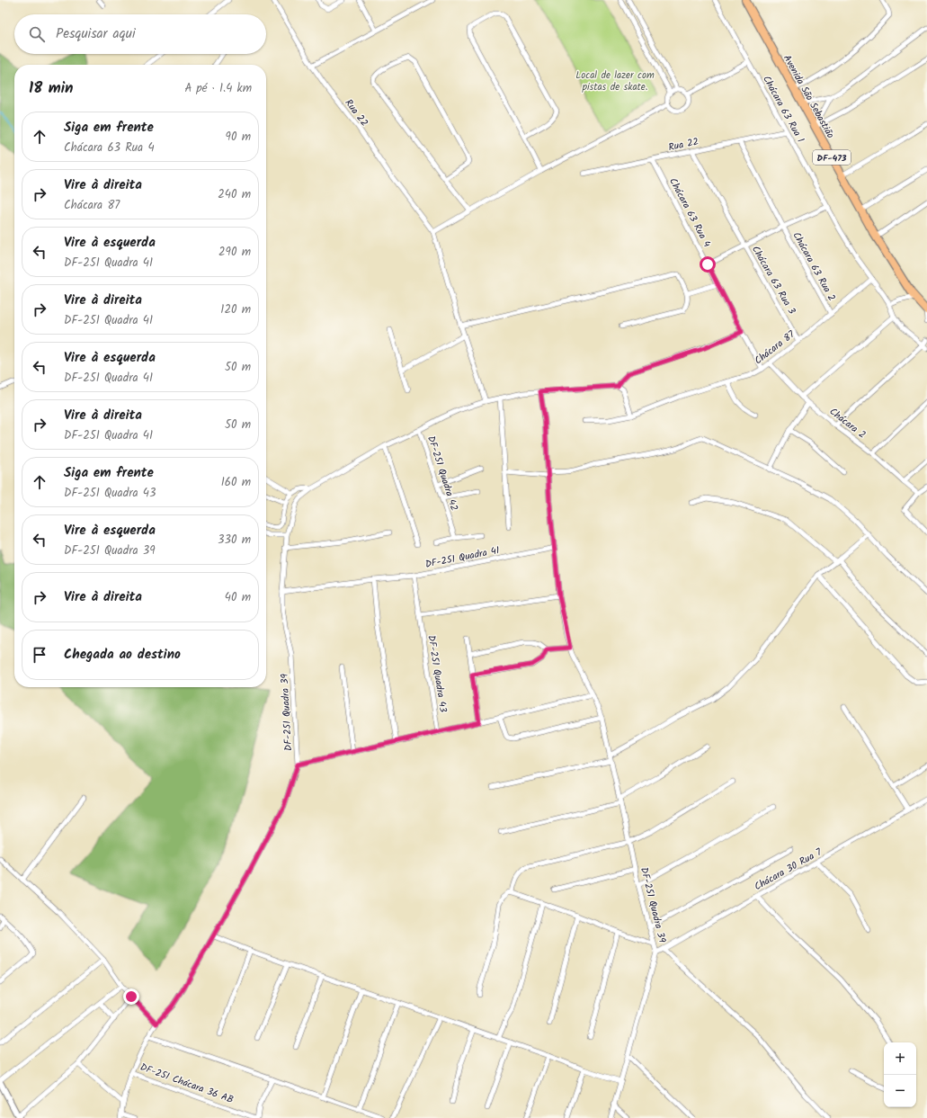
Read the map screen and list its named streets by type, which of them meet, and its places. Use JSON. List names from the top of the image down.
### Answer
{
  "streets": {
    "main road": ["Avenida São Sebastião", "DF-473"],
    "street": [
      "Chácara 63 Rua 1",
      "Rua 22",
      "Chácara 63 Rua 4",
      "Chácara 63 Rua 2",
      "Chácara 63 Rua 3",
      "Chácara 87",
      "Chácara 2",
      "DF-251 Quadra 42",
      "DF-251 Quadra 41",
      "DF-251 Quadra 43",
      "DF-251 Quadra 39",
      "Chácara 30 Rua 7",
      "DF-251 Chácara 36 AB"
    ]
  },
  "crossings": [
    ["Chácara 63 Rua 1", "Rua 22"],
    ["Chácara 63 Rua 1", "Chácara 87"],
    ["Rua 22", "Chácara 63 Rua 4"],
    ["Chácara 63 Rua 4", "Chácara 63 Rua 3"],
    ["Chácara 63 Rua 4", "Chácara 87"],
    ["Chácara 63 Rua 2", "Chácara 63 Rua 3"],
    ["Chácara 63 Rua 2", "Chácara 87"],
    ["Chácara 63 Rua 3", "Chácara 87"],
    ["Chácara 87", "Chácara 2"],
    ["DF-251 Quadra 42", "DF-251 Quadra 41"],
    ["DF-251 Quadra 42", "DF-251 Quadra 39"],
    ["DF-251 Quadra 41", "DF-251 Quadra 43"],
    ["DF-251 Quadra 41", "DF-251 Quadra 39"],
    ["DF-251 Quadra 39", "Chácara 30 Rua 7"],
    ["DF-251 Quadra 39", "DF-251 Chácara 36 AB"]
  ],
  "parks": ["Local de lazer com pistas de skate."],
  "page": {
    "search": "Pesquisar aqui",
    "heading": ["18 min", "A pé · 1.4 km"],
    "list": [
      ["Siga em frente", "Chácara 63 Rua 4", "90 m"],
      ["Vire à direita", "Chácara 87", "240 m"],
      ["Vire à esquerda", "DF-251 Quadra 41", "290 m"],
      ["Vire à direita", "DF-251 Quadra 41", "120 m"],
      ["Vire à esquerda", "DF-251 Quadra 41", "50 m"],
      ["Vire à direita", "DF-251 Quadra 41", "50 m"],
      ["Siga em frente", "DF-251 Quadra 43", "160 m"],
      ["Vire à esquerda", "DF-251 Quadra 39", "330 m"],
      ["Vire à direita", "40 m"],
      "Chegada ao destino"
    ],
    "map_buttons": ["+", "−"]
  }
}
